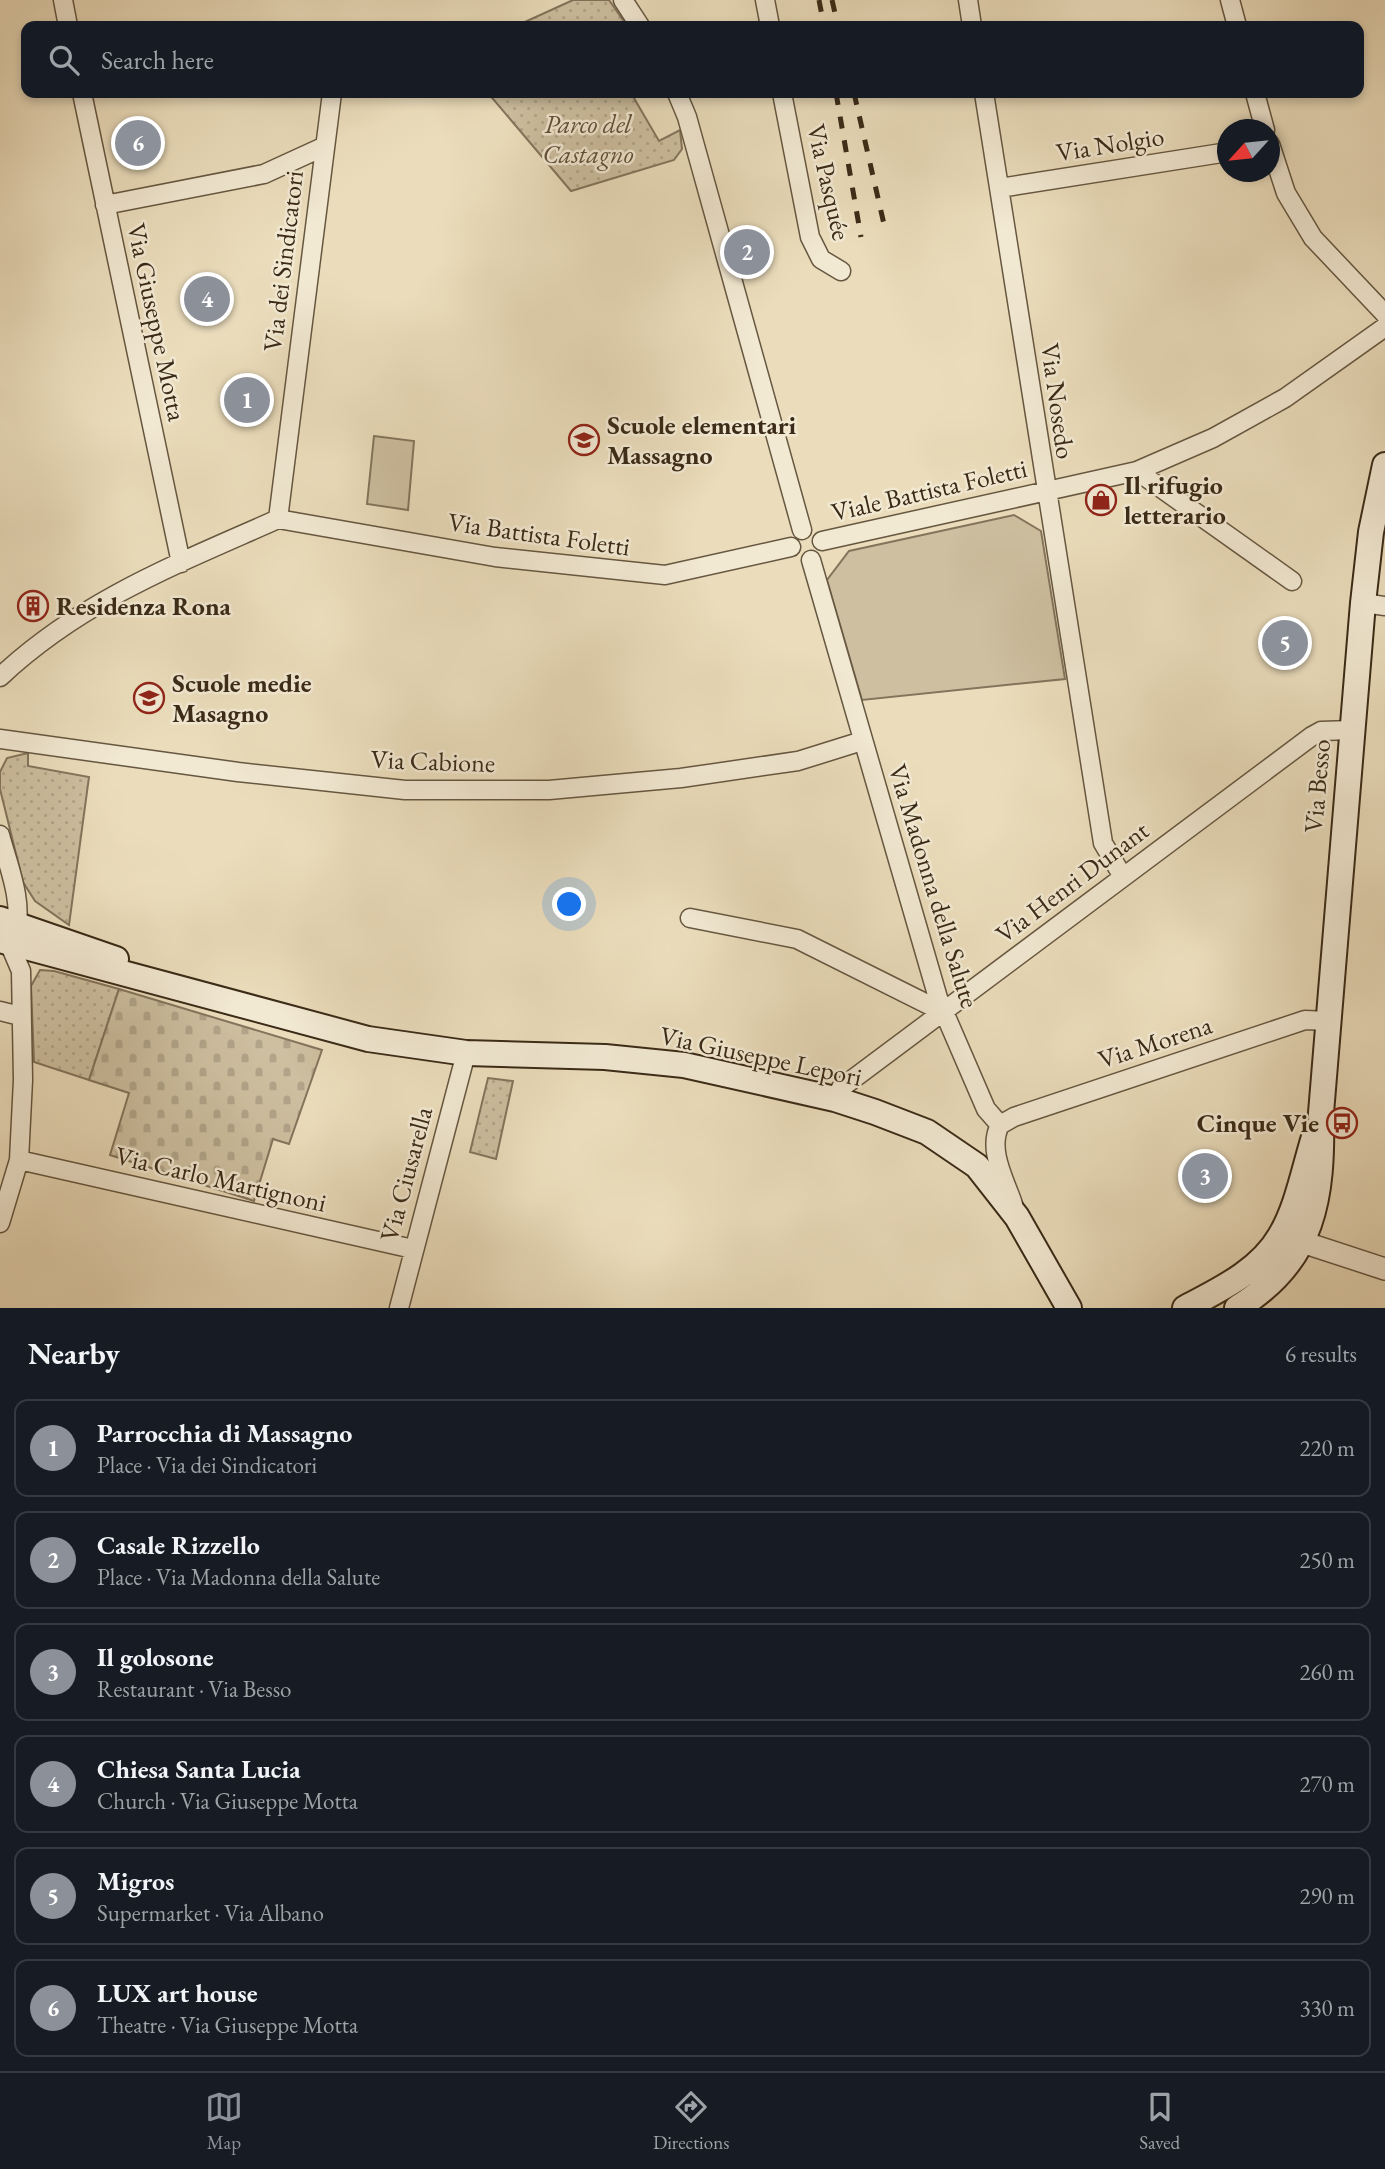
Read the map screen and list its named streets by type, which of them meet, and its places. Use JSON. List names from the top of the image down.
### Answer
{
  "streets": {
    "main road": ["Via Besso", "Via Giuseppe Lepori"],
    "street": [
      "Via Nolgio",
      "Via Pasquée",
      "Via dei Sindicatori",
      "Via Giuseppe Motta",
      "Via Nosedo",
      "Viale Battista Foletti",
      "Via Battista Foletti",
      "Via Cabione",
      "Via Henri Dunant",
      "Via Madonna della Salute",
      "Via Morena",
      "Via Ciusarella",
      "Via Carlo Martignoni"
    ]
  },
  "crossings": [
    ["Via Nolgio", "Via Nosedo"],
    ["Via dei Sindicatori", "Via Battista Foletti"],
    ["Via Nosedo", "Viale Battista Foletti"],
    ["Via Nosedo", "Via Henri Dunant"],
    ["Viale Battista Foletti", "Via Battista Foletti"],
    ["Viale Battista Foletti", "Via Madonna della Salute"],
    ["Via Battista Foletti", "Via Madonna della Salute"],
    ["Via Cabione", "Via Madonna della Salute"],
    ["Via Besso", "Via Henri Dunant"],
    ["Via Besso", "Via Morena"],
    ["Via Henri Dunant", "Via Madonna della Salute"],
    ["Via Henri Dunant", "Via Giuseppe Lepori"],
    ["Via Madonna della Salute", "Via Morena"],
    ["Via Giuseppe Lepori", "Via Ciusarella"],
    ["Via Ciusarella", "Via Carlo Martignoni"]
  ],
  "parks": ["Parco del Castagno"],
  "places": {
    "school or university": ["Scuole elementari Massagno", "Scuole medie Masagno"],
    "shop": ["Il rifugio letterario"],
    "building": ["Residenza Rona"],
    "bus stop": ["Cinque Vie"]
  },
  "north": "bottom left",
  "page": {
    "search": "Search here",
    "pins": [
      "6",
      "2",
      "4",
      "1",
      "5",
      "3"
    ],
    "heading": ["Nearby", "6 results"],
    "list": [
      {
        "mark": "1",
        "name": "Parrocchia di Massagno",
        "note": "Place · Via dei Sindicatori",
        "value": "220 m"
      },
      {
        "mark": "2",
        "name": "Casale Rizzello",
        "note": "Place · Via Madonna della Salute",
        "value": "250 m"
      },
      {
        "mark": "3",
        "name": "Il golosone",
        "note": "Restaurant · Via Besso",
        "value": "260 m"
      },
      {
        "mark": "4",
        "name": "Chiesa Santa Lucia",
        "note": "Church · Via Giuseppe Motta",
        "value": "270 m"
      },
      {
        "mark": "5",
        "name": "Migros",
        "note": "Supermarket · Via Albano",
        "value": "290 m"
      },
      {
        "mark": "6",
        "name": "LUX art house",
        "note": "Theatre · Via Giuseppe Motta",
        "value": "330 m"
      }
    ],
    "nav": ["Map", "Directions", "Saved"]
  }
}
